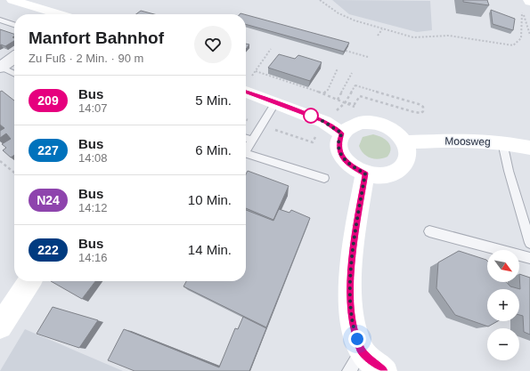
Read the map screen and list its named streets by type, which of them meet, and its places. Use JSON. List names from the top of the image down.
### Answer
{
  "streets": {
    "street": ["Moosweg"]
  },
  "lines": ["bus line 209"],
  "north": "bottom right",
  "page": {
    "heading": ["Manfort Bahnhof", "Zu Fuß · 2 Min. · 90 m"],
    "list": [
      {
        "mark": "209",
        "name": "Bus",
        "note": "14:07",
        "value": "5 Min."
      },
      {
        "mark": "227",
        "name": "Bus",
        "note": "14:08",
        "value": "6 Min."
      },
      {
        "mark": "N24",
        "name": "Bus",
        "note": "14:12",
        "value": "10 Min."
      },
      {
        "mark": "222",
        "name": "Bus",
        "note": "14:16",
        "value": "14 Min."
      }
    ],
    "map_buttons": ["+", "−"]
  }
}
